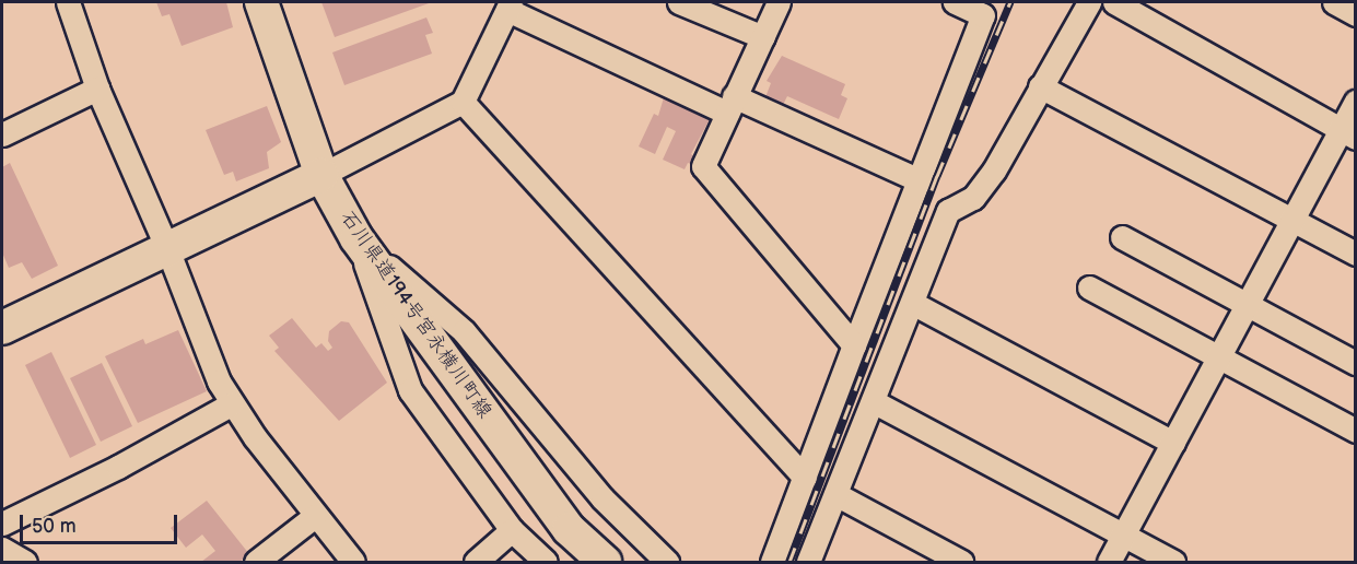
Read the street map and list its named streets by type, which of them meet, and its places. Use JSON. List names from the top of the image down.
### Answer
{
  "streets": {
    "main road": ["石川県道194号宮永横川町線"]
  },
  "scale_bar": "50 m"
}
